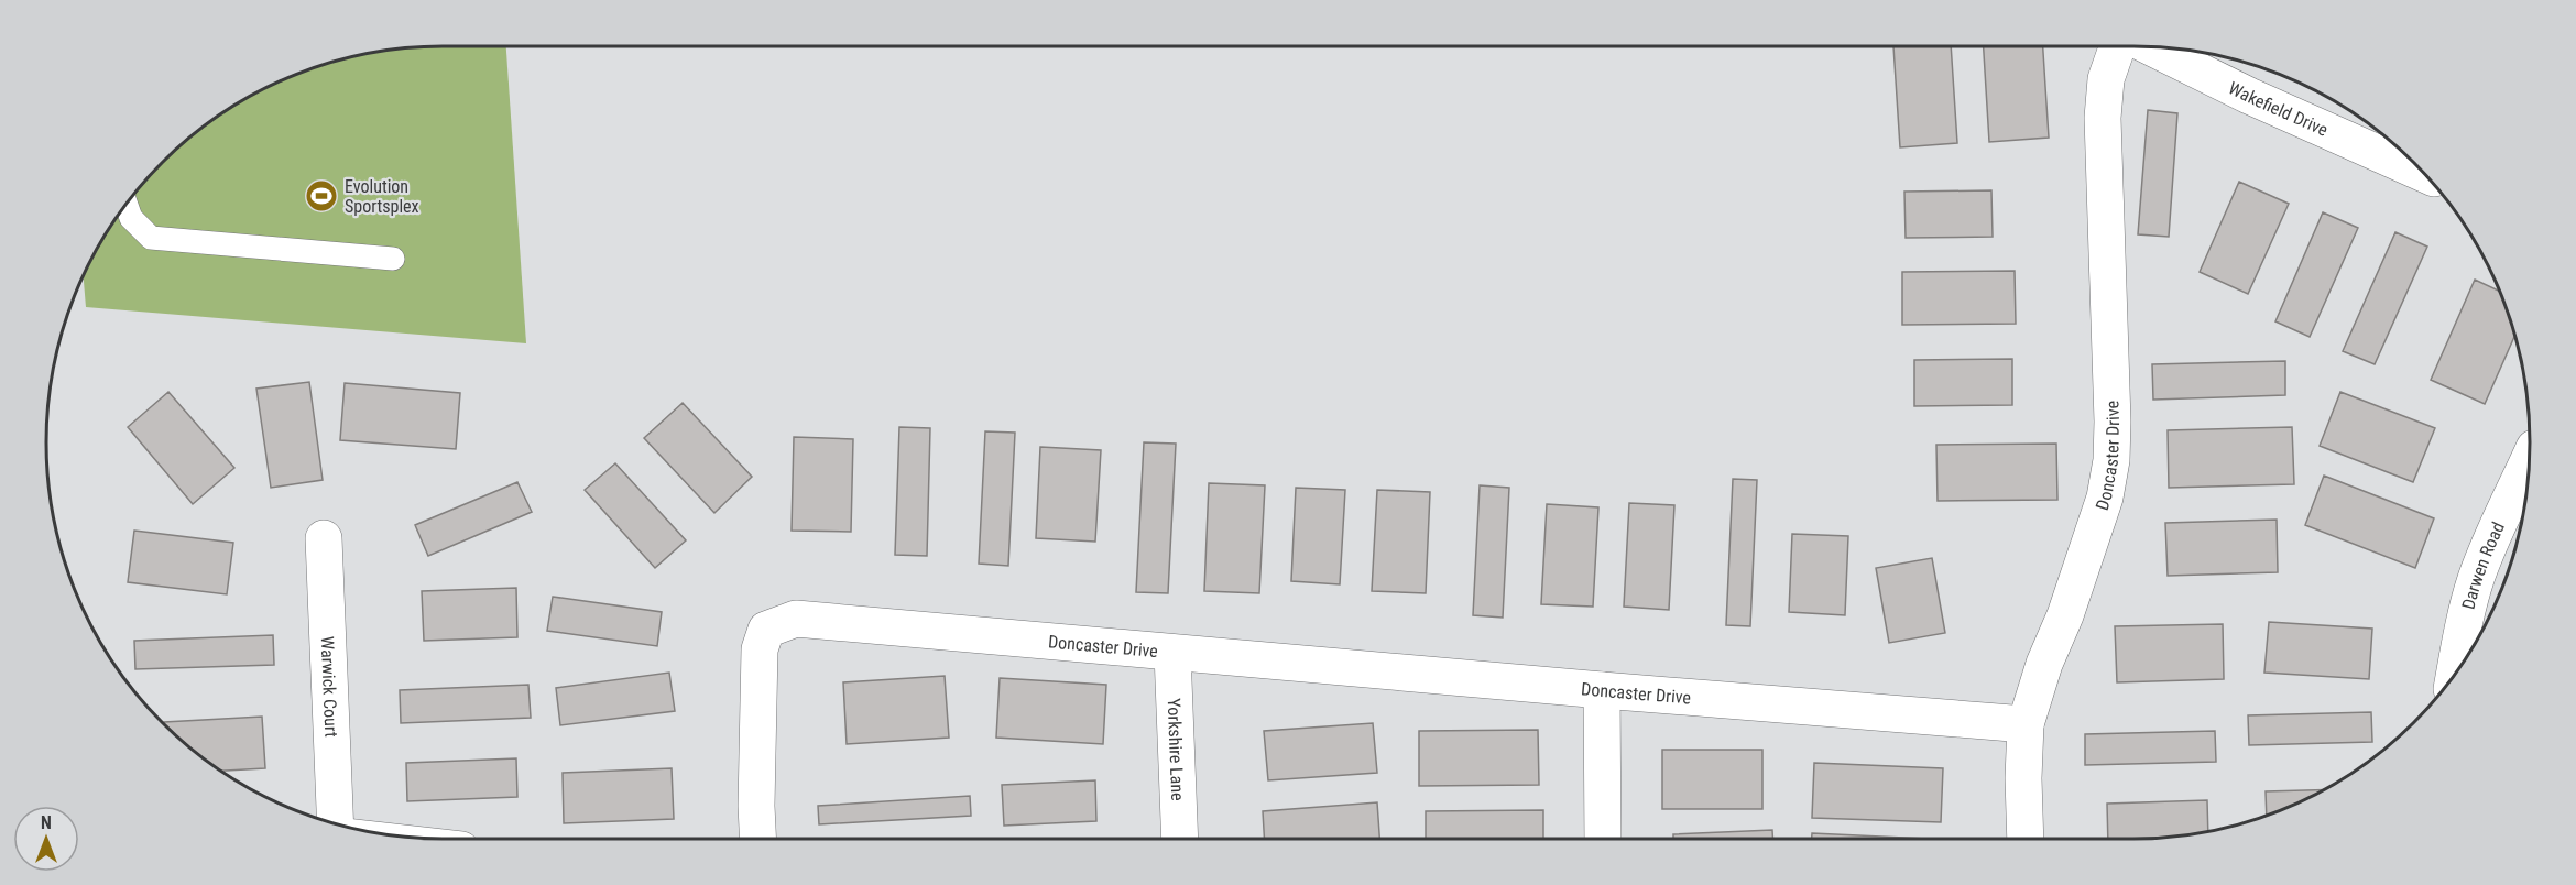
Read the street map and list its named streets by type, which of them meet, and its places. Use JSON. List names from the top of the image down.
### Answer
{
  "streets": {
    "street": [
      "Wakefield Drive",
      "Doncaster Drive",
      "Darwen Road",
      "Warwick Court",
      "Yorkshire Lane"
    ]
  },
  "crossings": [
    ["Doncaster Drive", "Yorkshire Lane"]
  ],
  "places": {
    "sports": ["Evolution Sportsplex"]
  },
  "north": "top"
}
